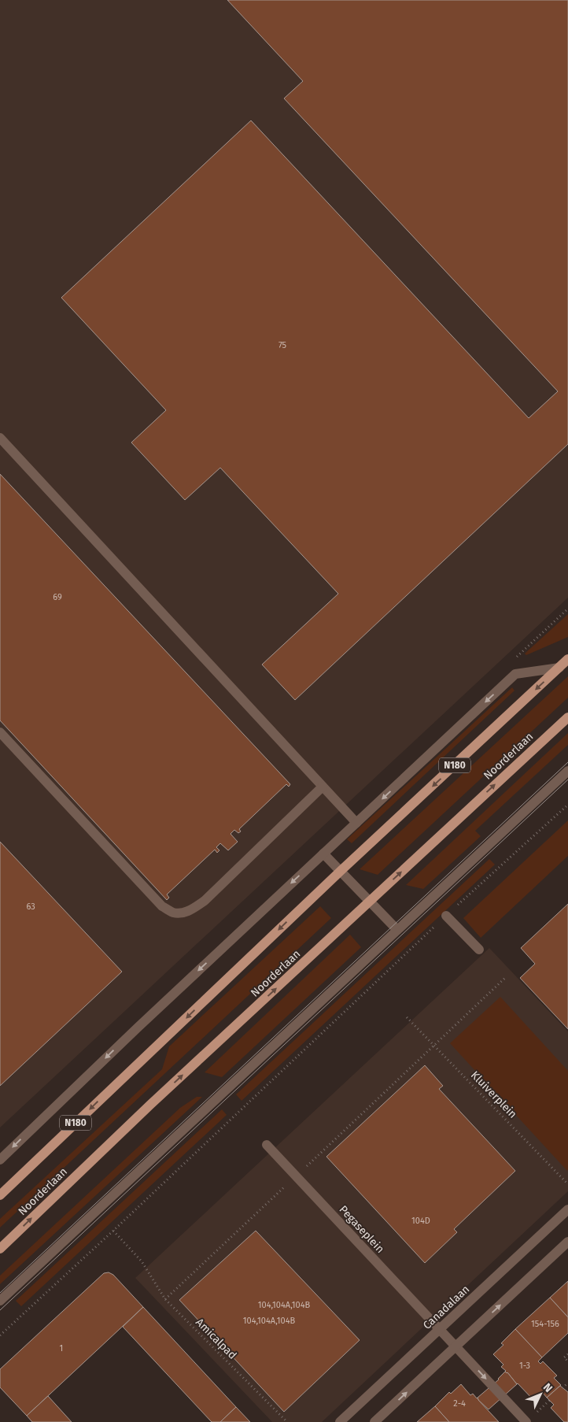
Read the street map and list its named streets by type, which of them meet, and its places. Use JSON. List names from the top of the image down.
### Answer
{
  "streets": {
    "main road": ["Noorderlaan", "N180"],
    "street": ["Pegaseplein", "Canadalaan"],
    "path": ["Kluiverplein", "Amicalpad"]
  },
  "crossings": [
    ["Pegaseplein", "Canadalaan"]
  ],
  "house_numbers": [
    "75",
    "69",
    "63",
    "104D",
    "104,104A,104B",
    "104,104A,104B",
    "154-156",
    "1",
    "1-3",
    "2-4"
  ],
  "north": "top right"
}
